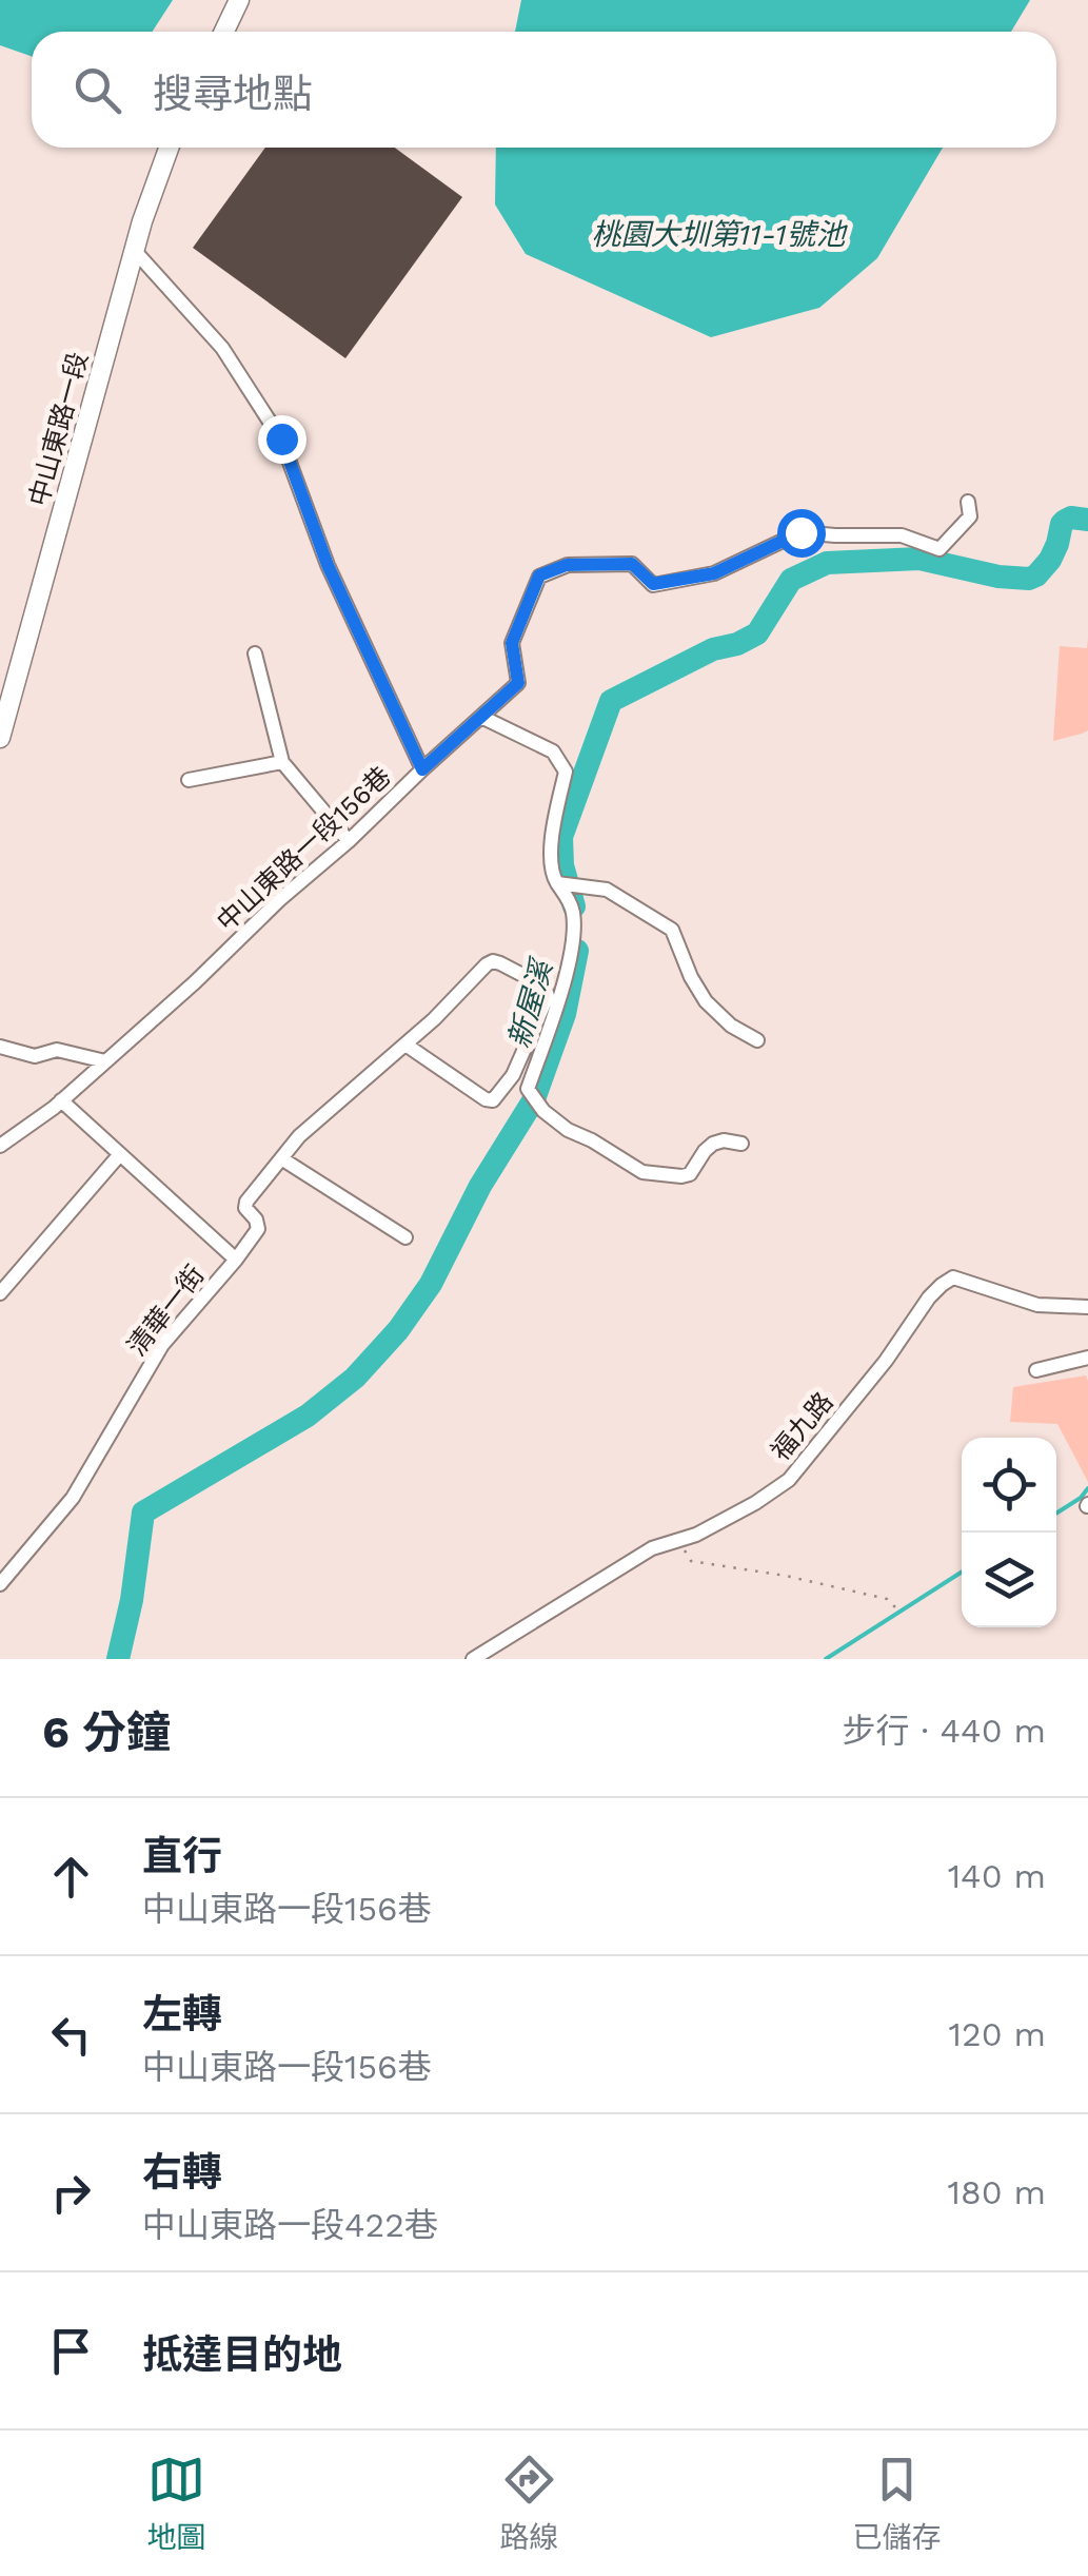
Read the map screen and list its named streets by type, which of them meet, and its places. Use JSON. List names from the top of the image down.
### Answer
{
  "streets": {
    "main road": ["中山東路一段"],
    "street": ["中山東路一段156巷", "清華一街", "福九路"]
  },
  "crossings": [
    ["中山東路一段156巷", "清華一街"]
  ],
  "water": ["桃園大圳第11-1號池", "新屋溪"],
  "page": {
    "search": "搜尋地點",
    "heading": ["6 分鐘", "步行 · 440 m"],
    "list": [
      ["直行", "中山東路一段156巷", "140 m"],
      ["左轉", "中山東路一段156巷", "120 m"],
      ["右轉", "中山東路一段422巷", "180 m"],
      "抵達目的地"
    ],
    "nav": ["地圖", "路線", "已儲存"]
  }
}
